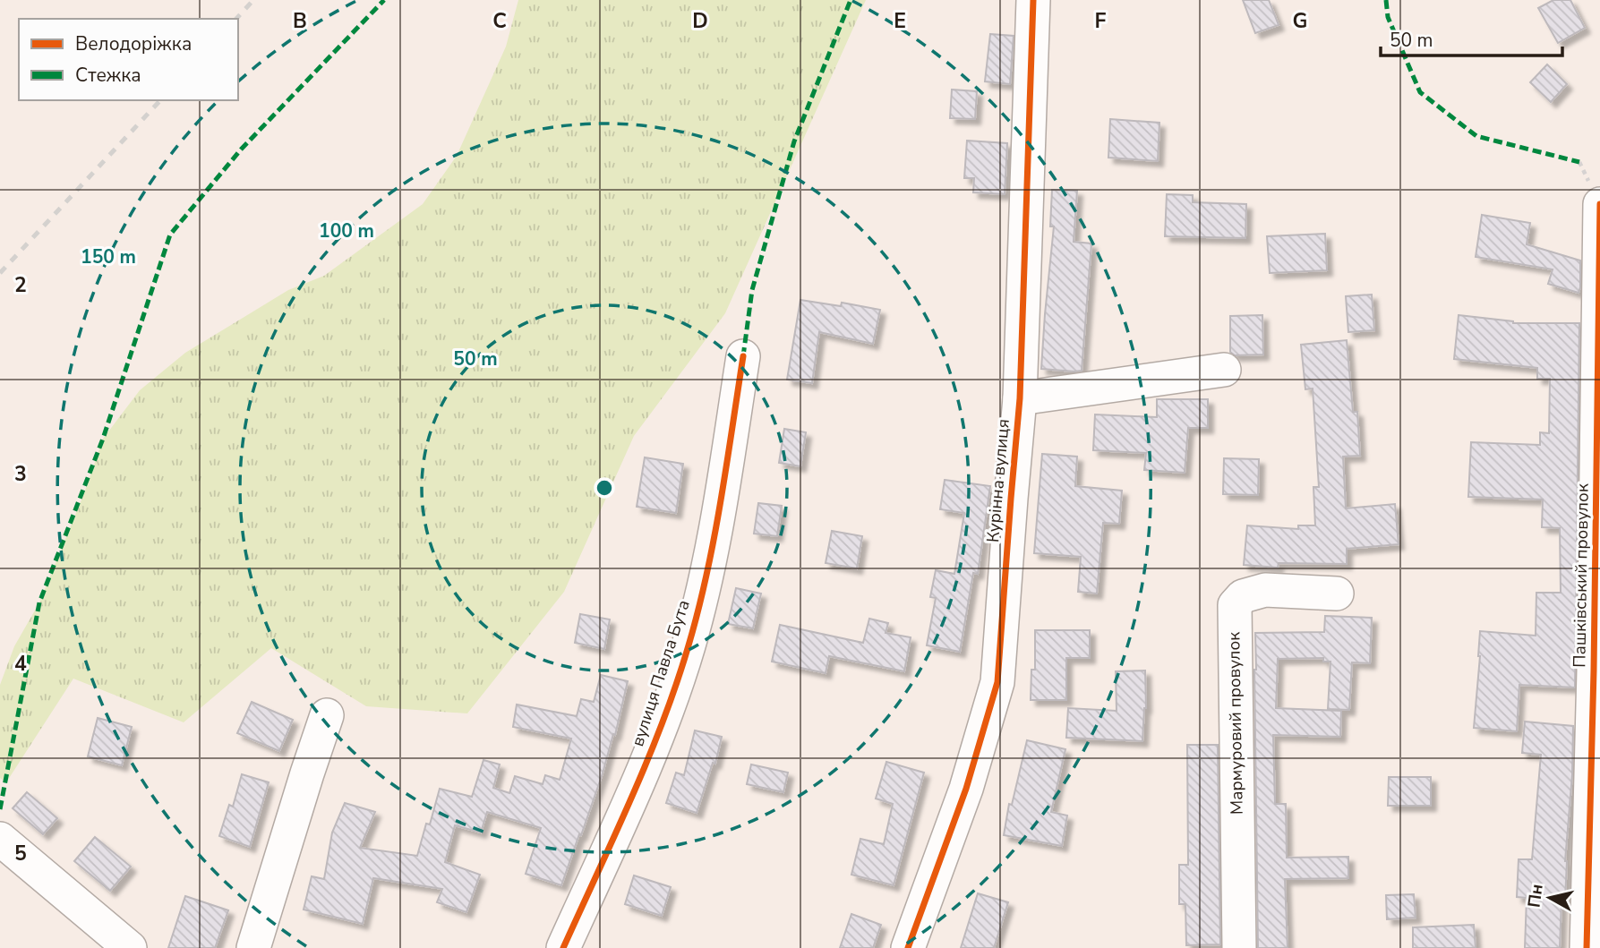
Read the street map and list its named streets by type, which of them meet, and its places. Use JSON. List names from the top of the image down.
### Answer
{
  "streets": {
    "street": [
      "Курінна вулиця",
      "Пашківський провулок",
      "вулиця Павла Бута",
      "Мармуровий провулок"
    ]
  },
  "legend": ["Велодоріжка", "Стежка"],
  "scale_bar": "50 m",
  "north": "left",
  "grid": {
    "columns": [
      "B",
      "C",
      "D",
      "E",
      "F",
      "G"
    ],
    "rows": [
      "2",
      "3",
      "4",
      "5"
    ]
  },
  "rings": ["100 m", "150 m", "50 m"]
}
